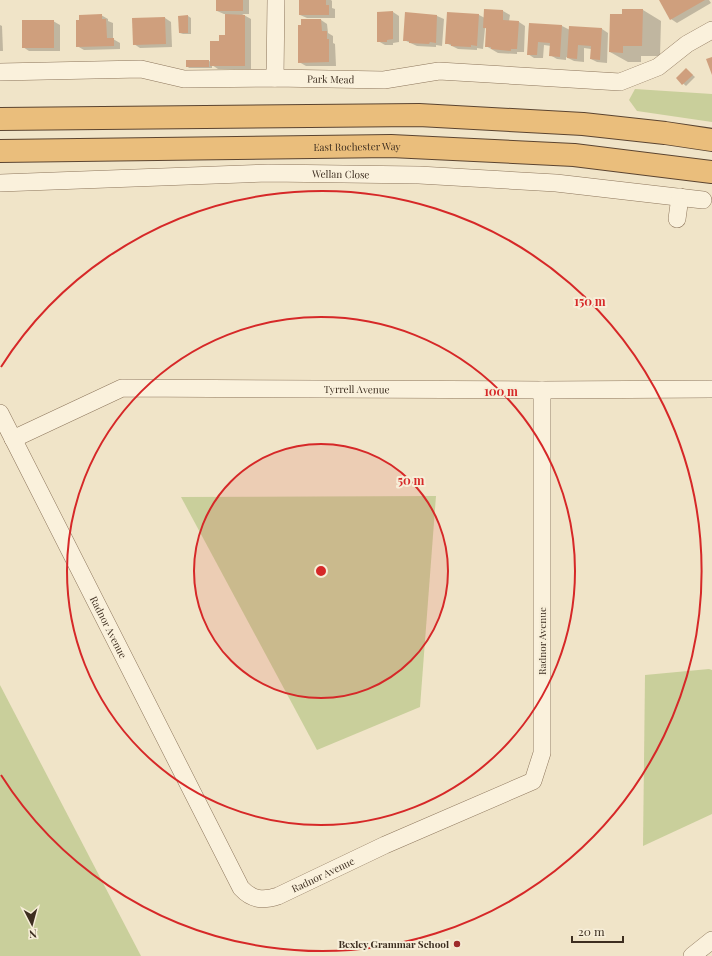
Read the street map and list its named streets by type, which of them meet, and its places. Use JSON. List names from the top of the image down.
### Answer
{
  "streets": {
    "highway": ["East Rochester Way"],
    "street": [
      "Park Mead",
      "Wellan Close",
      "Tyrrell Avenue",
      "Radnor Avenue"
    ]
  },
  "crossings": [
    ["Tyrrell Avenue", "Radnor Avenue"]
  ],
  "places": ["Bexley Grammar School"],
  "scale_bar": "20 m",
  "north": "bottom",
  "rings": ["150 m", "100 m", "50 m"]
}
